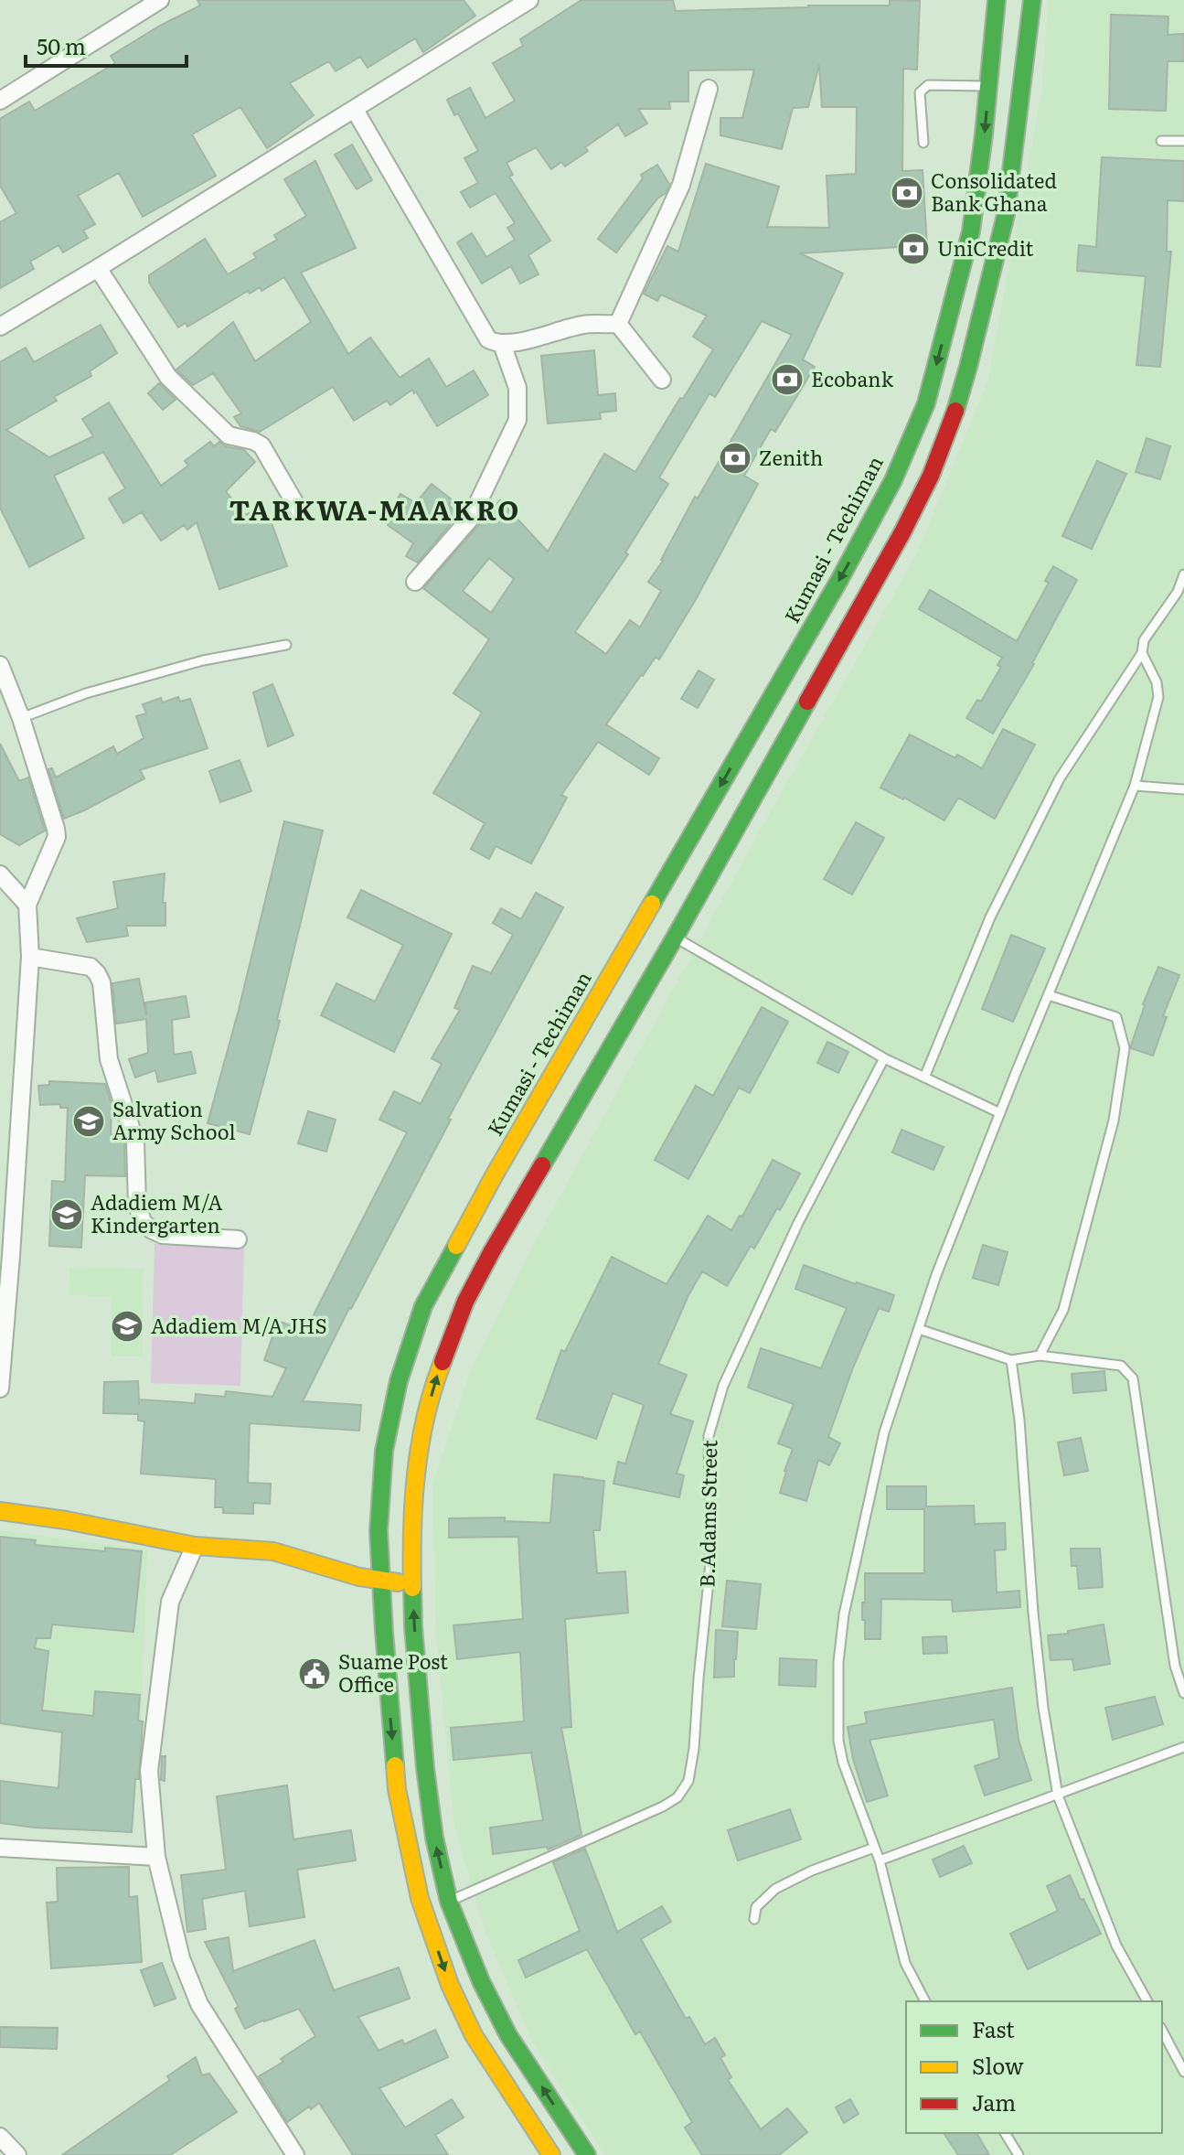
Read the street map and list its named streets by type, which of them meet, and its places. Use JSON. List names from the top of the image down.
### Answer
{
  "streets": {
    "main road": ["Kumasi - Techiman"],
    "lane": ["B.Adams Street"]
  },
  "districts": ["TARKWA-MAAKRO"],
  "places": {
    "bank": [
      "Consolidated Bank Ghana",
      "UniCredit",
      "Ecobank",
      "Zenith"
    ],
    "school or university": ["Salvation Army School", "Adadiem M/A Kindergarten", "Adadiem M/A JHS"],
    "public building": ["Suame Post Office"]
  },
  "legend": ["Fast", "Slow", "Jam"],
  "scale_bar": "50 m"
}
